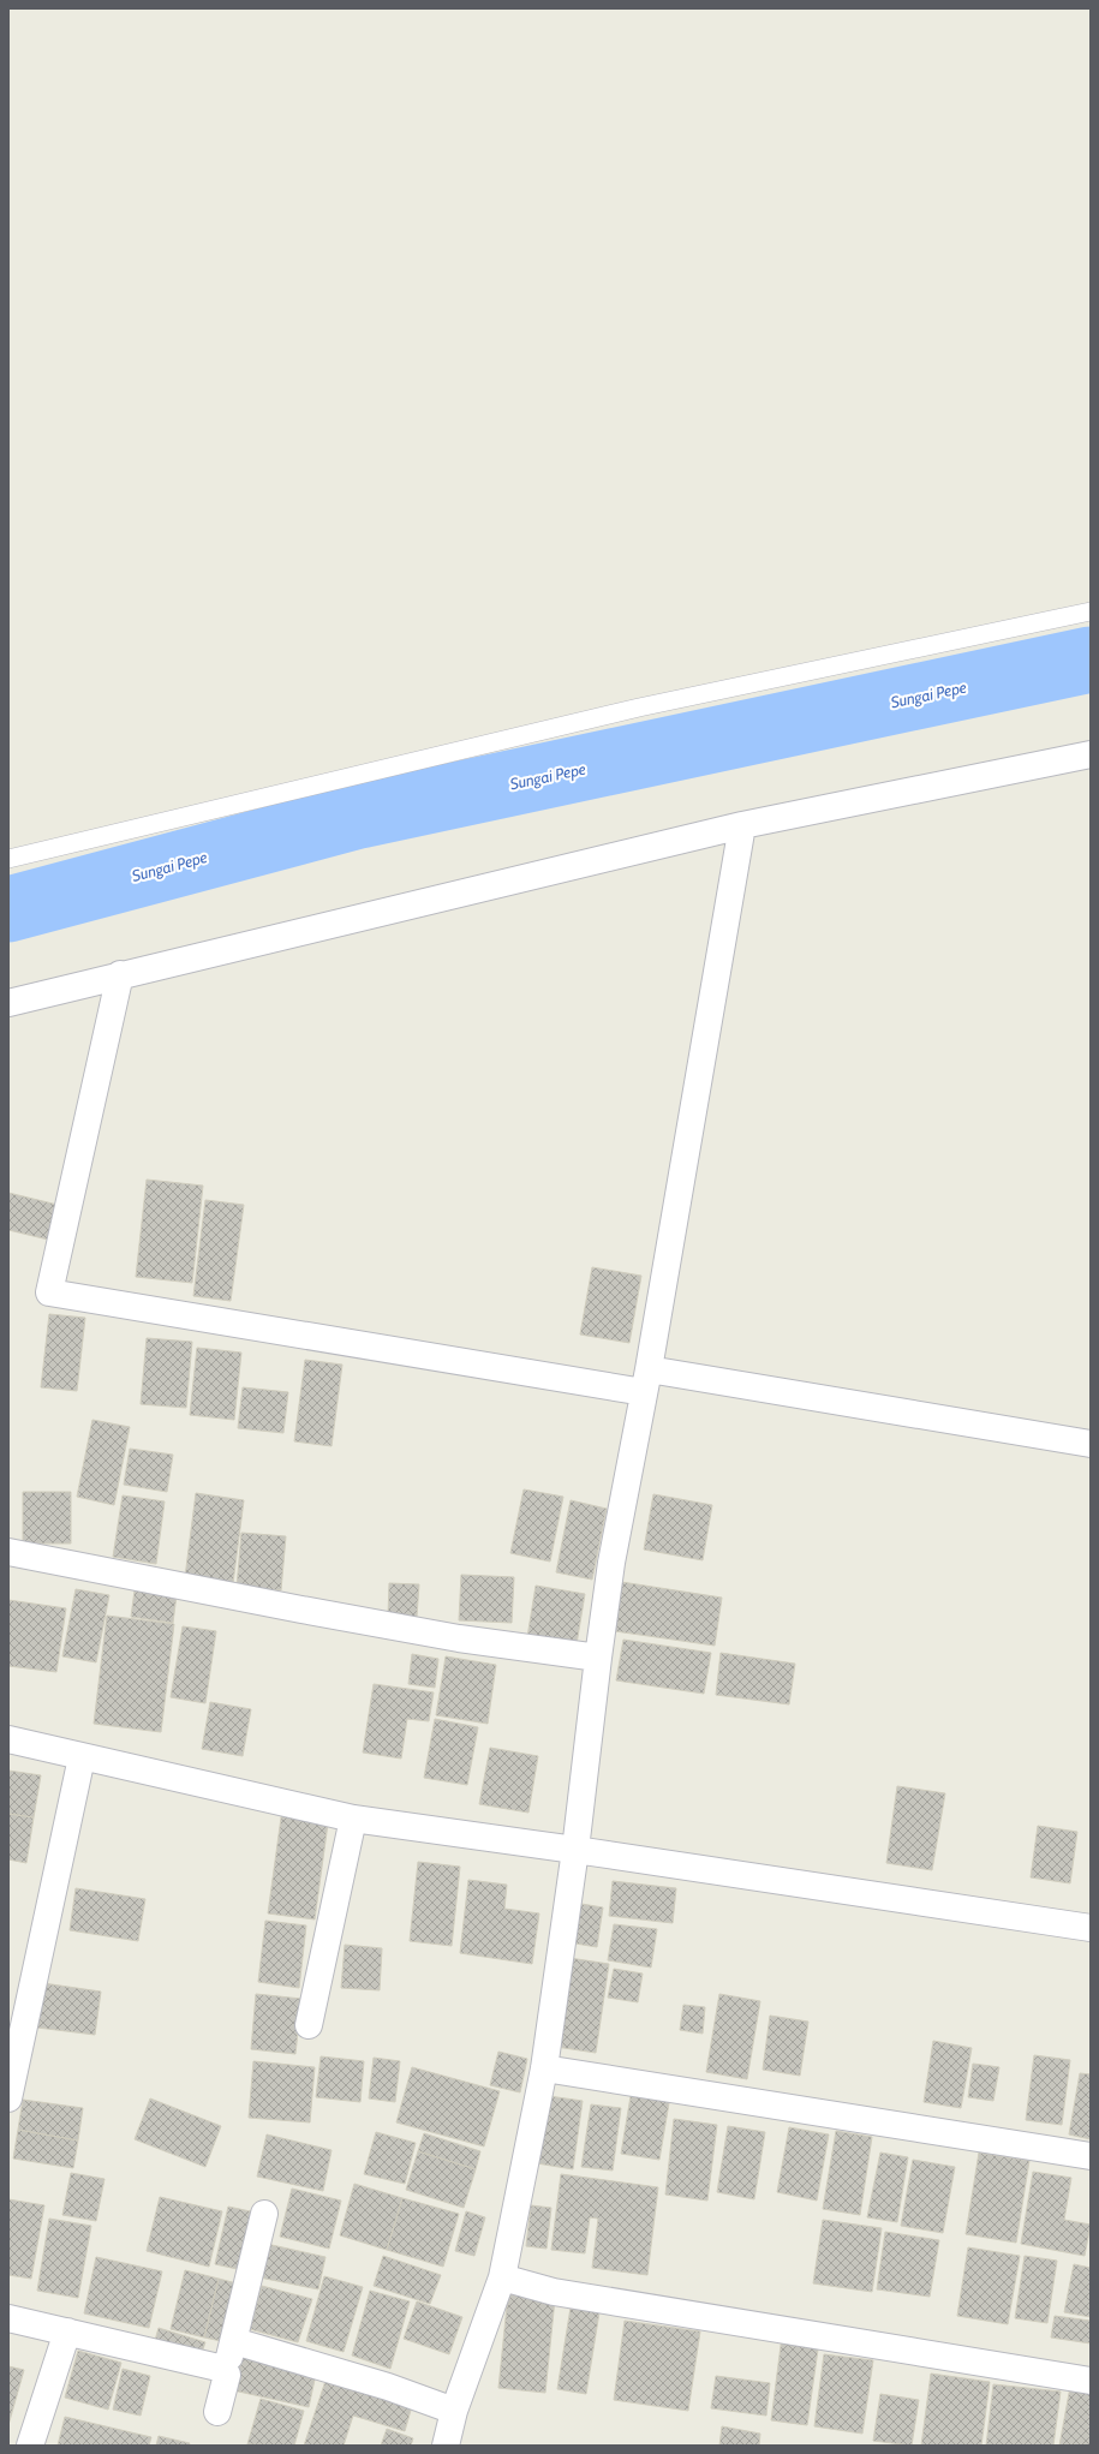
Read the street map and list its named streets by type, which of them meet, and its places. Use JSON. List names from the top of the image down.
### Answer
{
  "water": ["Sungai Pepe"]
}
